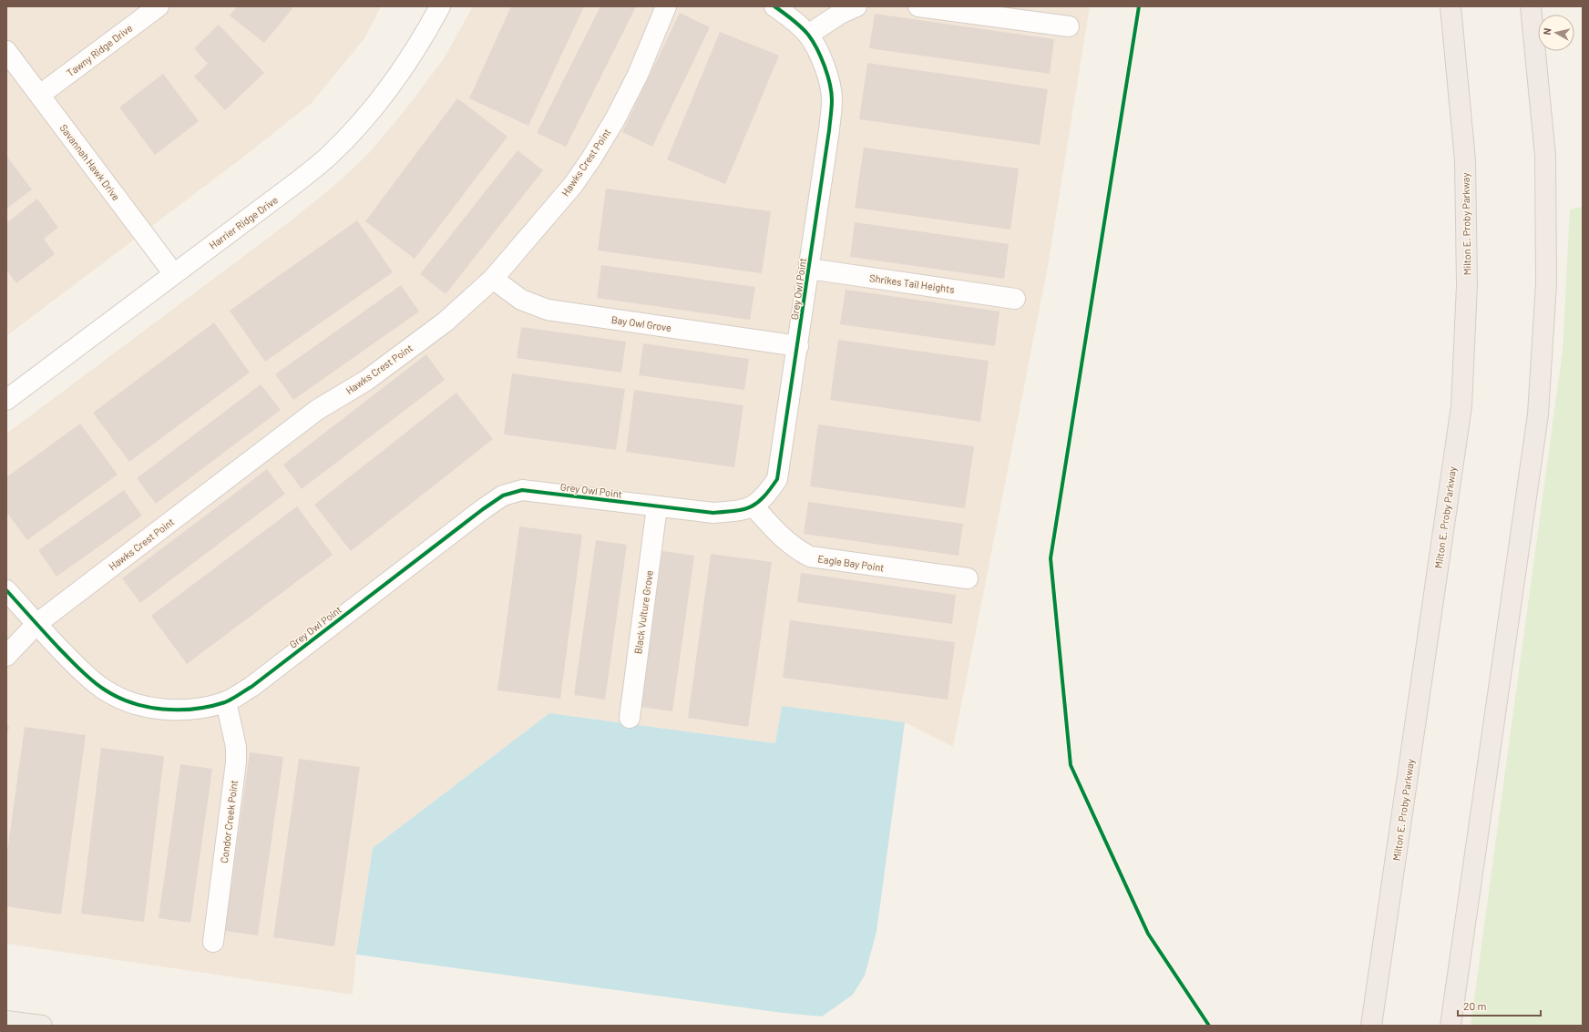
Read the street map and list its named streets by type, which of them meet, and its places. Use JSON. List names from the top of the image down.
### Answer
{
  "streets": {
    "highway": ["Milton E. Proby Parkway"],
    "street": [
      "Tawny Ridge Drive",
      "Savannah Hawk Drive",
      "Hawks Crest Point",
      "Harrier Ridge Drive",
      "Shrikes Tail Heights",
      "Grey Owl Point",
      "Bay Owl Grove",
      "Eagle Bay Point",
      "Black Vulture Grove",
      "Condor Creek Point"
    ]
  },
  "crossings": [
    ["Tawny Ridge Drive", "Savannah Hawk Drive"],
    ["Savannah Hawk Drive", "Harrier Ridge Drive"],
    ["Hawks Crest Point", "Grey Owl Point"],
    ["Hawks Crest Point", "Bay Owl Grove"],
    ["Shrikes Tail Heights", "Grey Owl Point"],
    ["Grey Owl Point", "Bay Owl Grove"],
    ["Grey Owl Point", "Eagle Bay Point"],
    ["Grey Owl Point", "Black Vulture Grove"],
    ["Grey Owl Point", "Condor Creek Point"]
  ],
  "scale_bar": "20 m",
  "north": "left"
}
